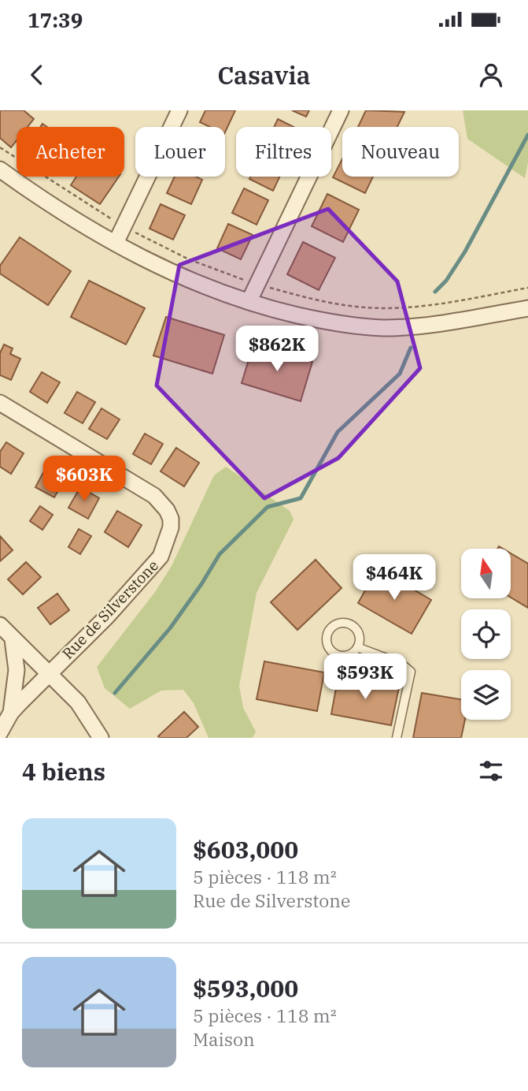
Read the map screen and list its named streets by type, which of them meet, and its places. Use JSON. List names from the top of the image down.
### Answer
{
  "streets": {
    "street": ["Rue de Silverstone"]
  },
  "north": "top",
  "page": {
    "status": "17:39",
    "header": "Casavia",
    "chip": [
      "Acheter",
      "Louer",
      "Filtres",
      "Nouveau"
    ],
    "price": [
      "$862K",
      "$603K",
      "$464K",
      "$593K"
    ],
    "heading": "4 biens",
    "list": [
      {
        "name": "$603,000",
        "note": "5 pièces · 118 m² · Rue de Silverstone"
      },
      {
        "name": "$593,000",
        "note": "5 pièces · 118 m² · Maison"
      }
    ]
  }
}
